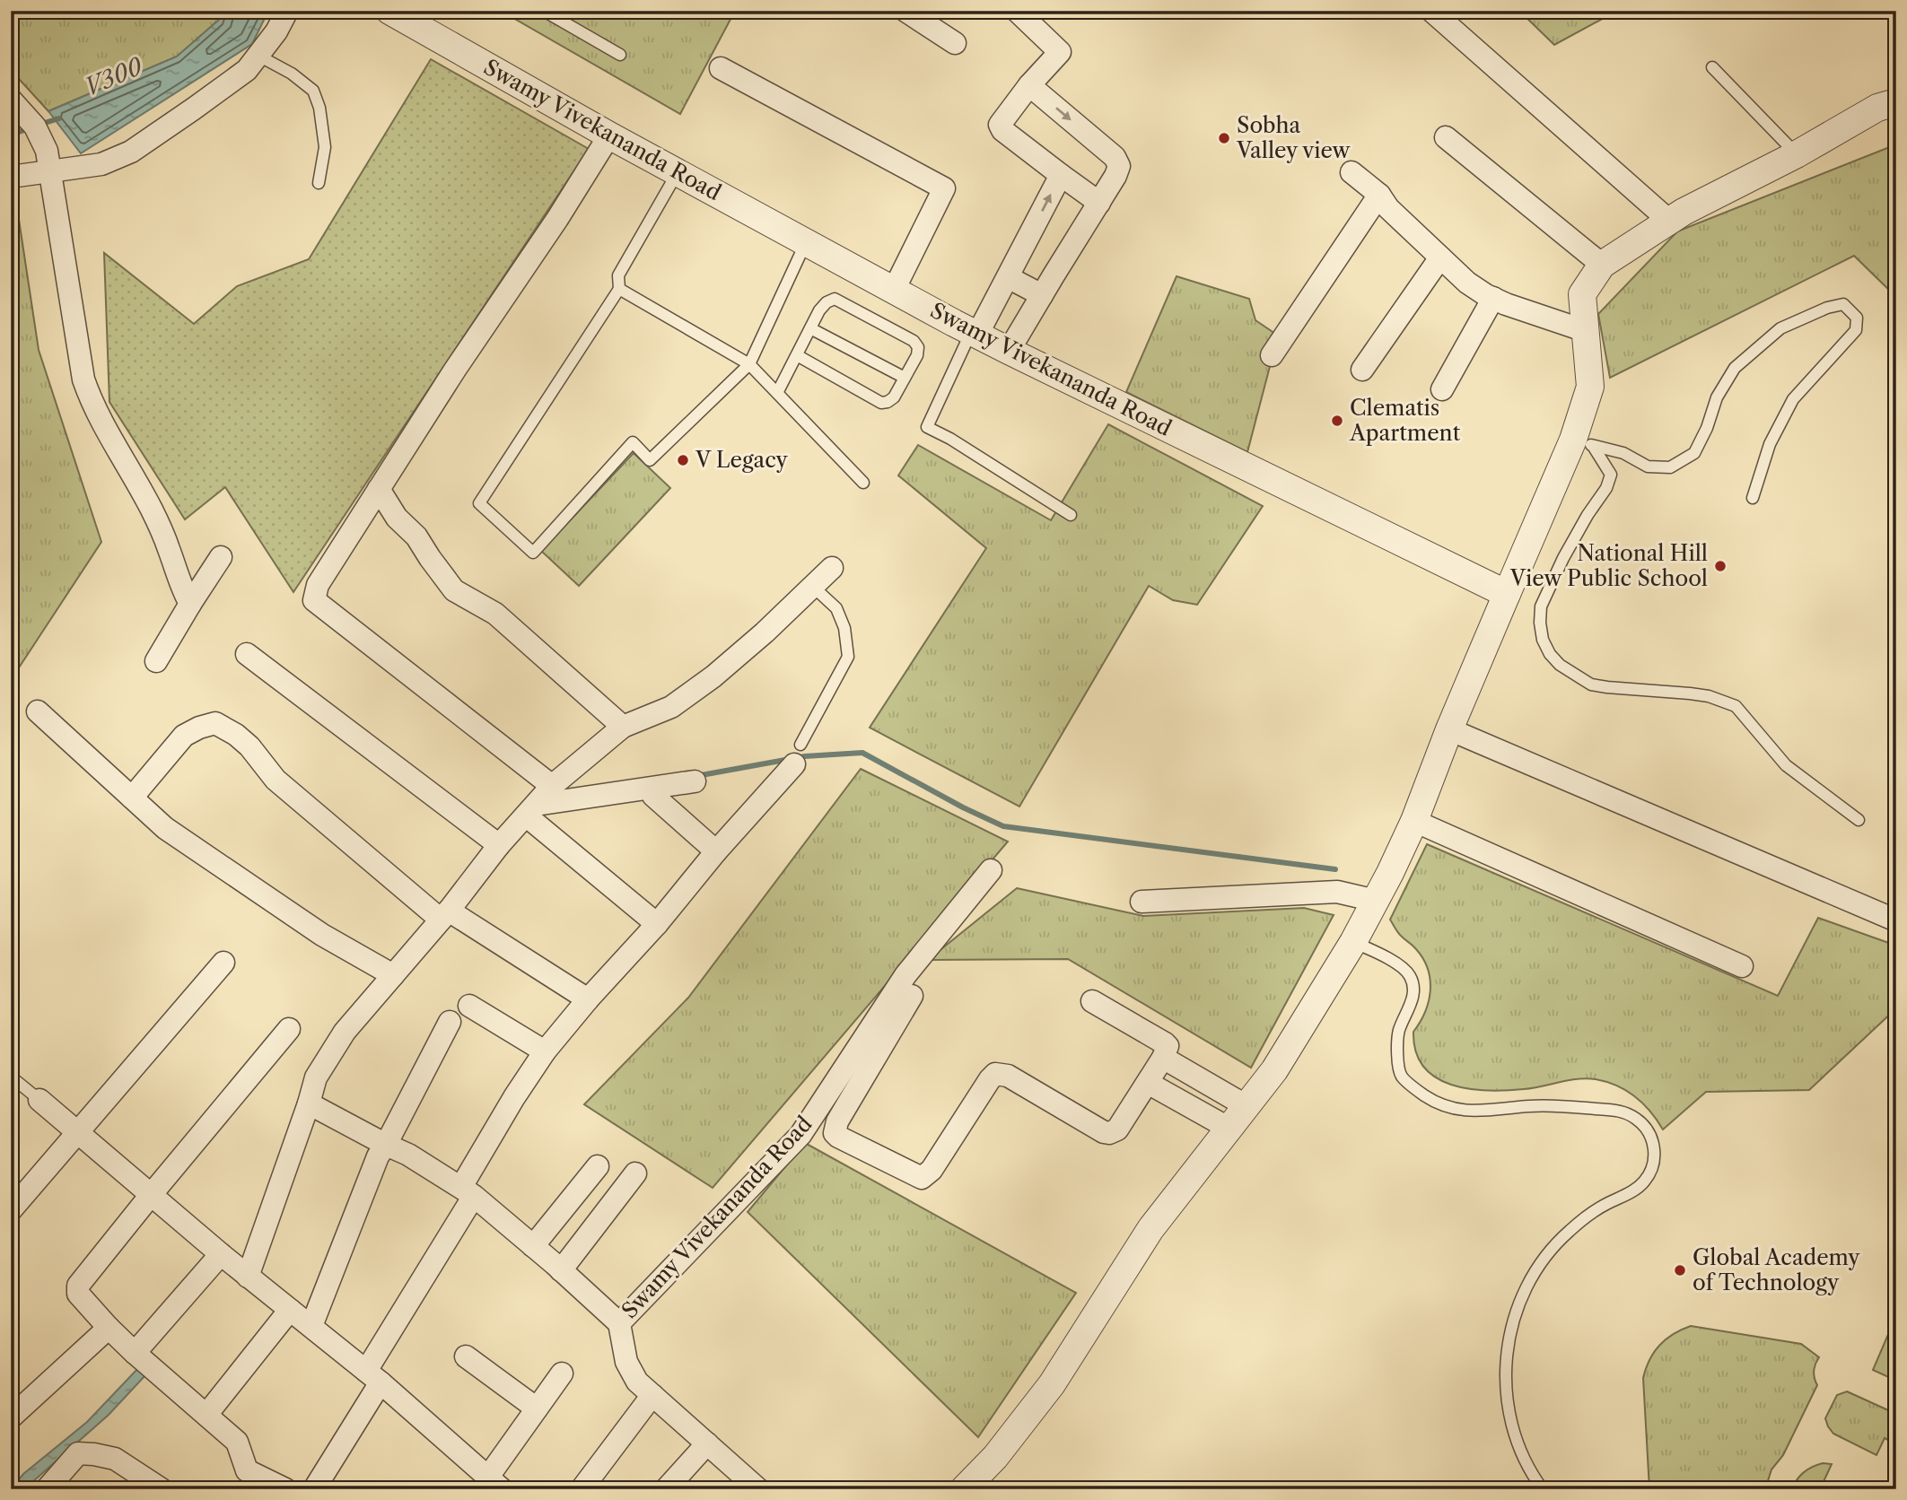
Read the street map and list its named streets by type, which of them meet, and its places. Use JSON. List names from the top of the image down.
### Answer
{
  "streets": {
    "street": ["Swamy Vivekananda Road"]
  },
  "water": ["V300"],
  "places": [
    "Sobha Valley view",
    "Clematis Apartment",
    "V Legacy",
    "National Hill View Public School",
    "Global Academy of Technology"
  ]
}
